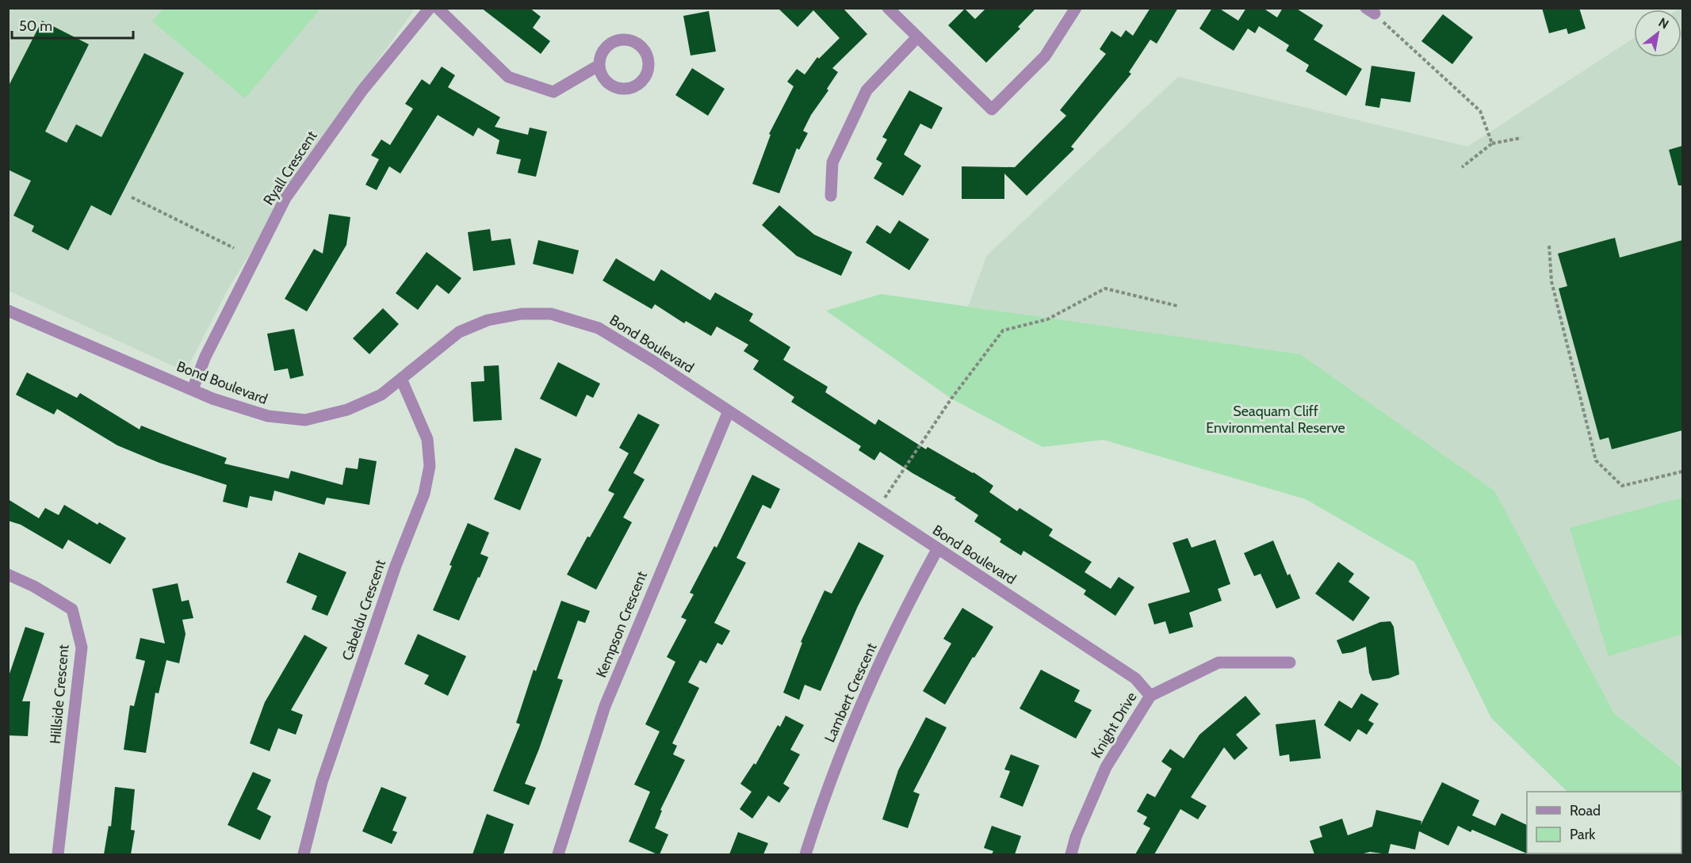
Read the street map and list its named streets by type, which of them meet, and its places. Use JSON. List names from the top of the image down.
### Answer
{
  "streets": {
    "street": [
      "Ryall Crescent",
      "Bond Boulevard",
      "Cabeldu Crescent",
      "Kempson Crescent",
      "Lambert Crescent",
      "Hillside Crescent",
      "Knight Drive"
    ]
  },
  "crossings": [
    ["Ryall Crescent", "Bond Boulevard"],
    ["Bond Boulevard", "Cabeldu Crescent"],
    ["Bond Boulevard", "Kempson Crescent"],
    ["Bond Boulevard", "Lambert Crescent"],
    ["Bond Boulevard", "Knight Drive"]
  ],
  "parks": ["Seaquam Cliff Environmental Reserve"],
  "legend": ["Road", "Park"],
  "scale_bar": "50 m",
  "north": "top right"
}
